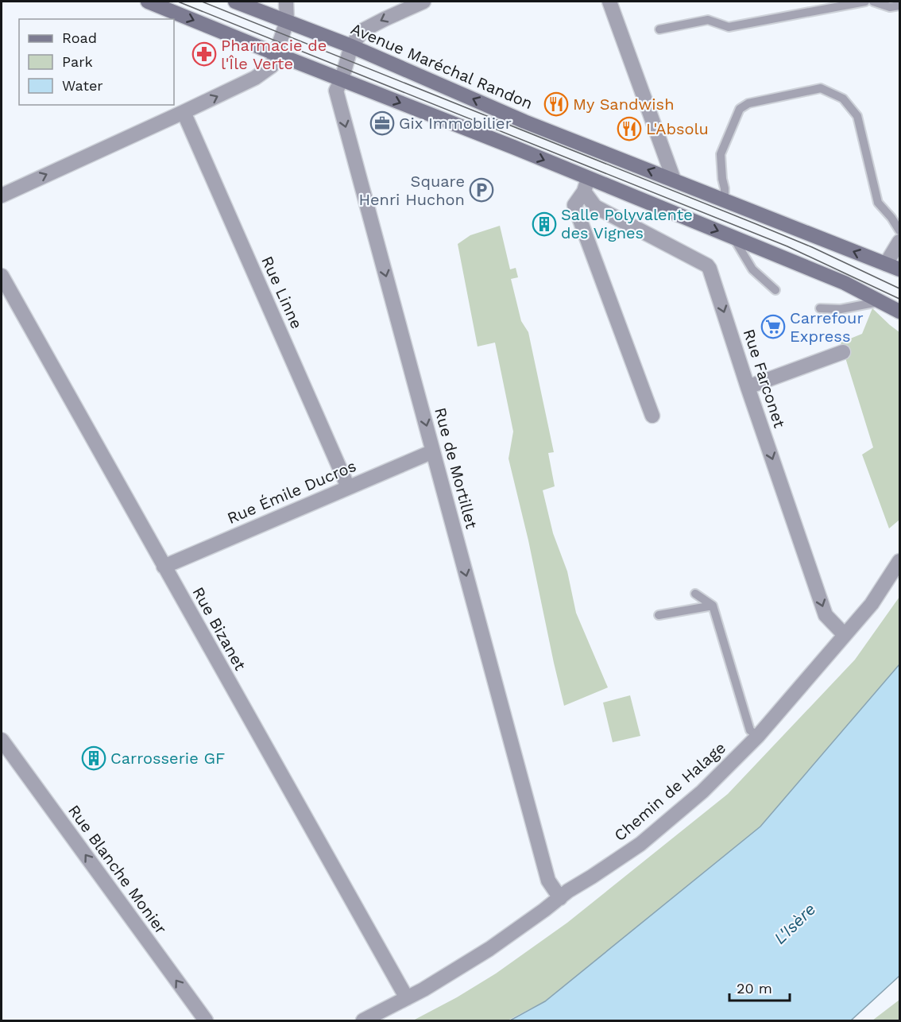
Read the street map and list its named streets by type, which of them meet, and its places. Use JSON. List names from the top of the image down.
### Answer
{
  "streets": {
    "street": [
      "Avenue Maréchal Randon",
      "Rue Linne",
      "Rue Farconet",
      "Rue de Mortillet",
      "Rue Émile Ducros",
      "Rue Bizanet",
      "Chemin de Halage",
      "Rue Blanche Monier"
    ]
  },
  "crossings": [
    ["Avenue Maréchal Randon", "Rue de Mortillet"],
    ["Rue Linne", "Rue Émile Ducros"],
    ["Rue Farconet", "Chemin de Halage"],
    ["Rue de Mortillet", "Rue Émile Ducros"],
    ["Rue de Mortillet", "Chemin de Halage"],
    ["Rue Émile Ducros", "Rue Bizanet"],
    ["Rue Bizanet", "Chemin de Halage"]
  ],
  "one_way": ["Rue de Mortillet", "Rue Blanche Monier"],
  "water": ["L'Isère"],
  "places": {
    "pharmacy": ["Pharmacie de l'Île Verte"],
    "restaurant": ["My Sandwish", "L'Absolu"],
    "office": ["Gix Immobilier"],
    "parking": ["Square Henri Huchon"],
    "building": ["Salle Polyvalente des Vignes", "Carrosserie GF"],
    "supermarket": ["Carrefour Express"]
  },
  "legend": ["Road", "Park", "Water"],
  "scale_bar": "20 m"
}
